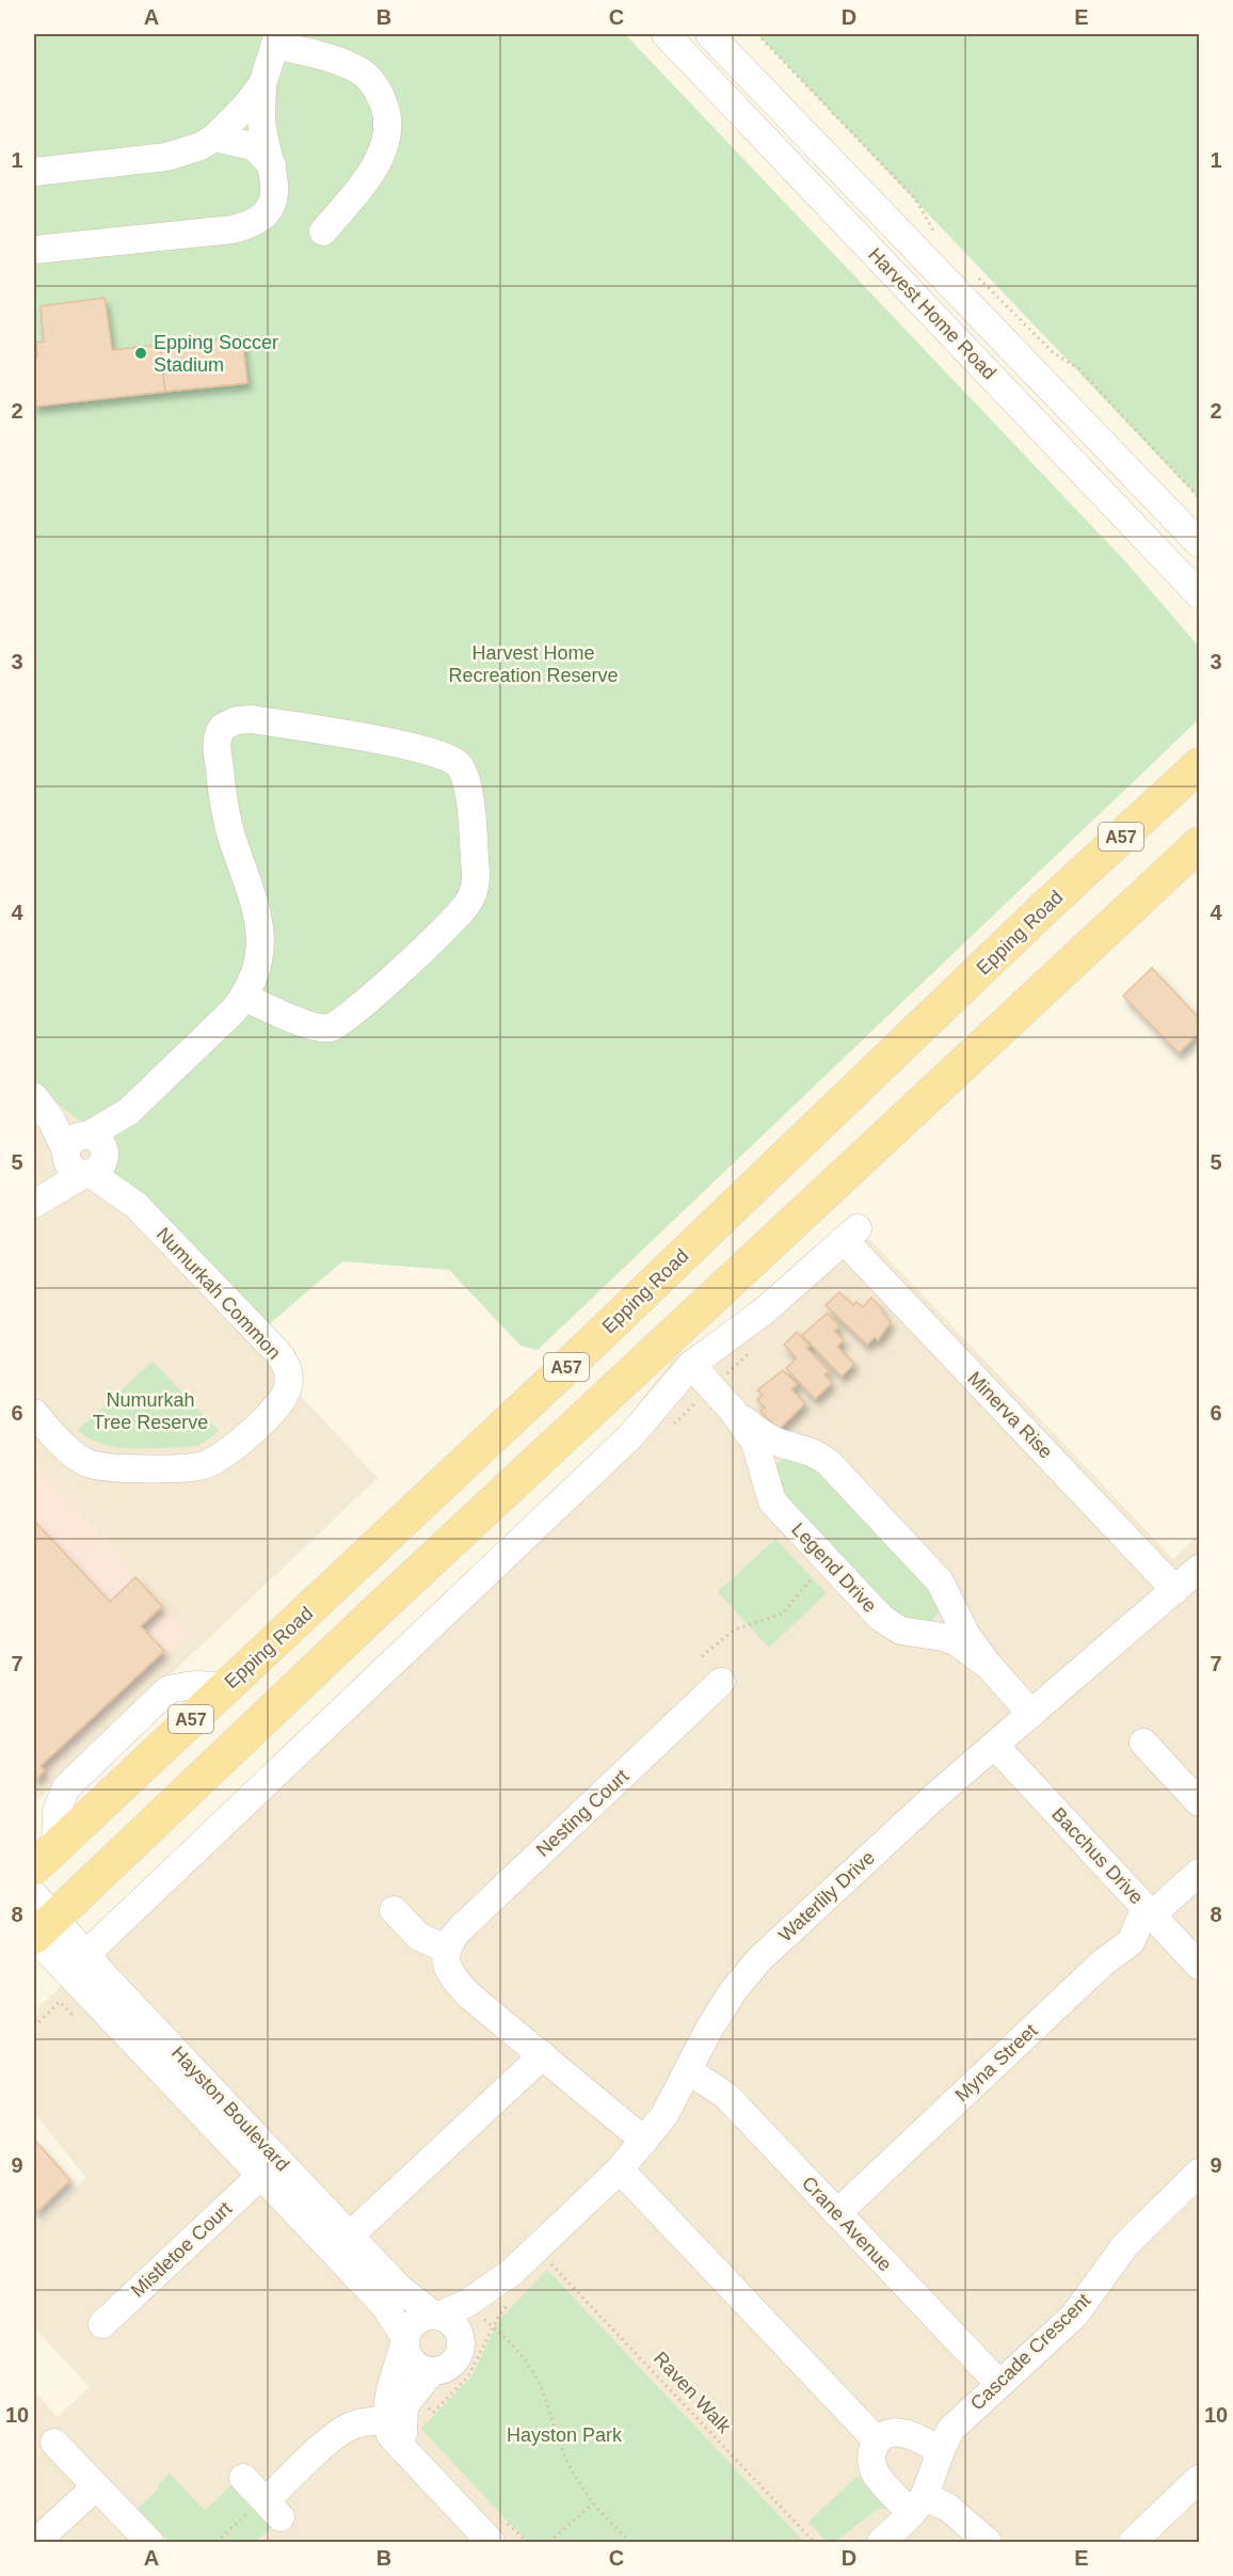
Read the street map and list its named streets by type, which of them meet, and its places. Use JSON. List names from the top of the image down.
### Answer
{
  "streets": {
    "main road": ["A57", "Epping Road"],
    "street": [
      "Harvest Home Road",
      "Numurkah Common",
      "Minerva Rise",
      "Legend Drive",
      "Nesting Court",
      "Bacchus Drive",
      "Waterlily Drive",
      "Myna Street",
      "Hayston Boulevard",
      "Crane Avenue",
      "Mistletoe Court",
      "Cascade Crescent"
    ],
    "path": ["Raven Walk"]
  },
  "crossings": [
    ["Minerva Rise", "Legend Drive"],
    ["Minerva Rise", "Waterlily Drive"],
    ["Legend Drive", "Waterlily Drive"],
    ["Bacchus Drive", "Waterlily Drive"],
    ["Bacchus Drive", "Myna Street"],
    ["Waterlily Drive", "Hayston Boulevard"],
    ["Waterlily Drive", "Crane Avenue"],
    ["Myna Street", "Crane Avenue"],
    ["Hayston Boulevard", "Mistletoe Court"],
    ["Crane Avenue", "Cascade Crescent"]
  ],
  "parks": ["Harvest Home Recreation Reserve", "Numurkah Tree Reserve", "Hayston Park"],
  "places": ["Epping Soccer Stadium"],
  "grid": {
    "columns": [
      "A",
      "B",
      "C",
      "D",
      "E"
    ],
    "rows": [
      "1",
      "2",
      "3",
      "4",
      "5",
      "6",
      "7",
      "8",
      "9",
      "10"
    ]
  }
}
